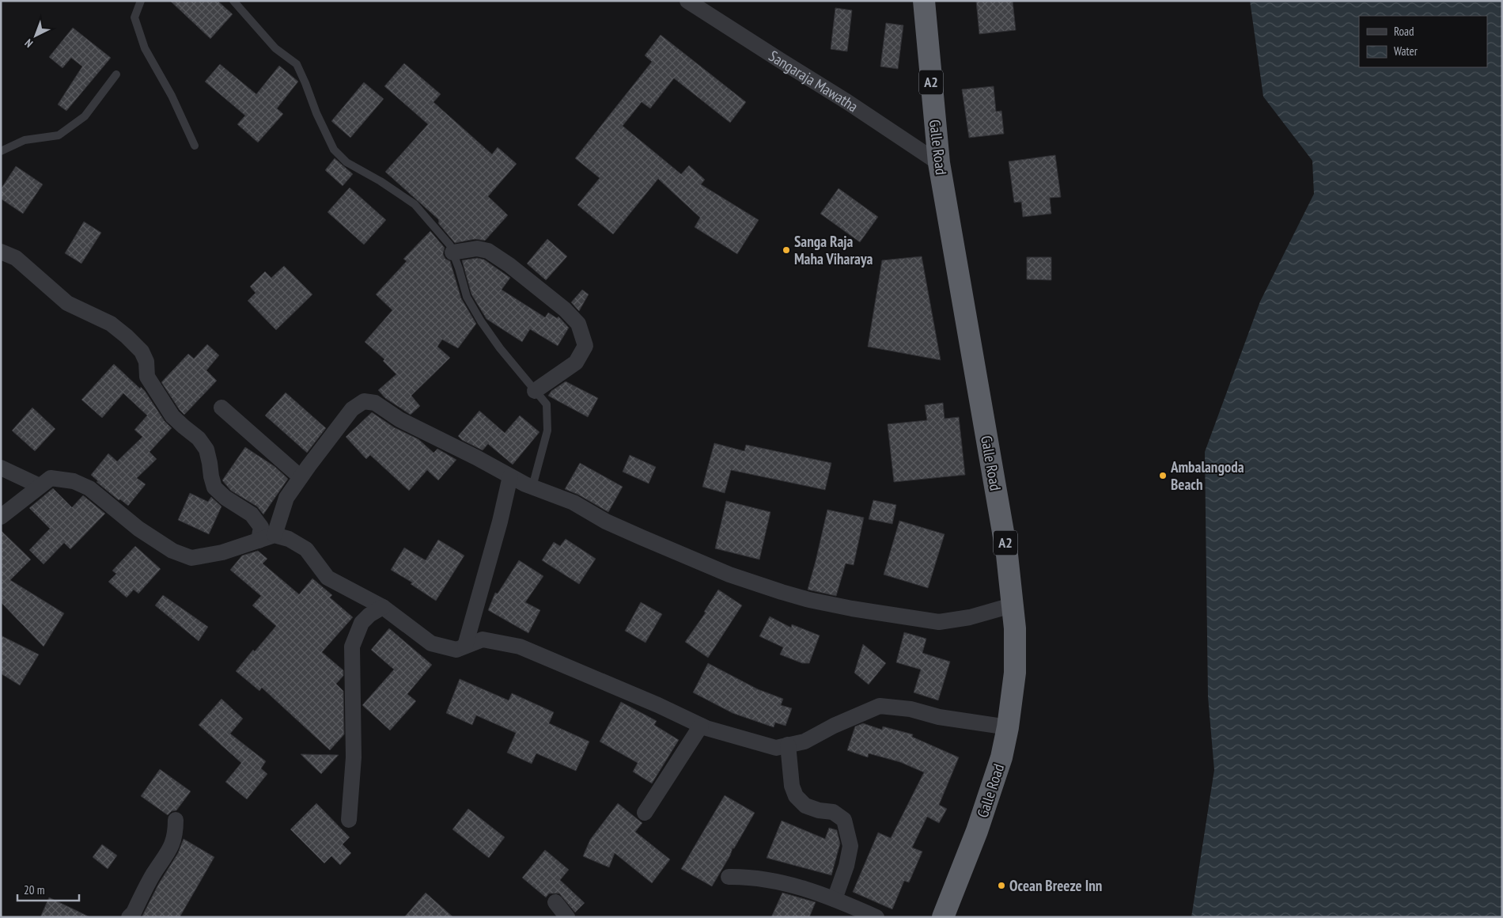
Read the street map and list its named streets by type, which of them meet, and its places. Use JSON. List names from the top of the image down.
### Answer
{
  "streets": {
    "highway": ["A2", "Galle Road"],
    "street": ["Sangaraja Mawatha"]
  },
  "crossings": [
    ["Sangaraja Mawatha", "Galle Road"]
  ],
  "places": ["Sanga Raja Maha Viharaya", "Ambalangoda Beach", "Ocean Breeze Inn"],
  "legend": ["Road", "Water"],
  "scale_bar": "20 m",
  "north": "bottom left"
}
